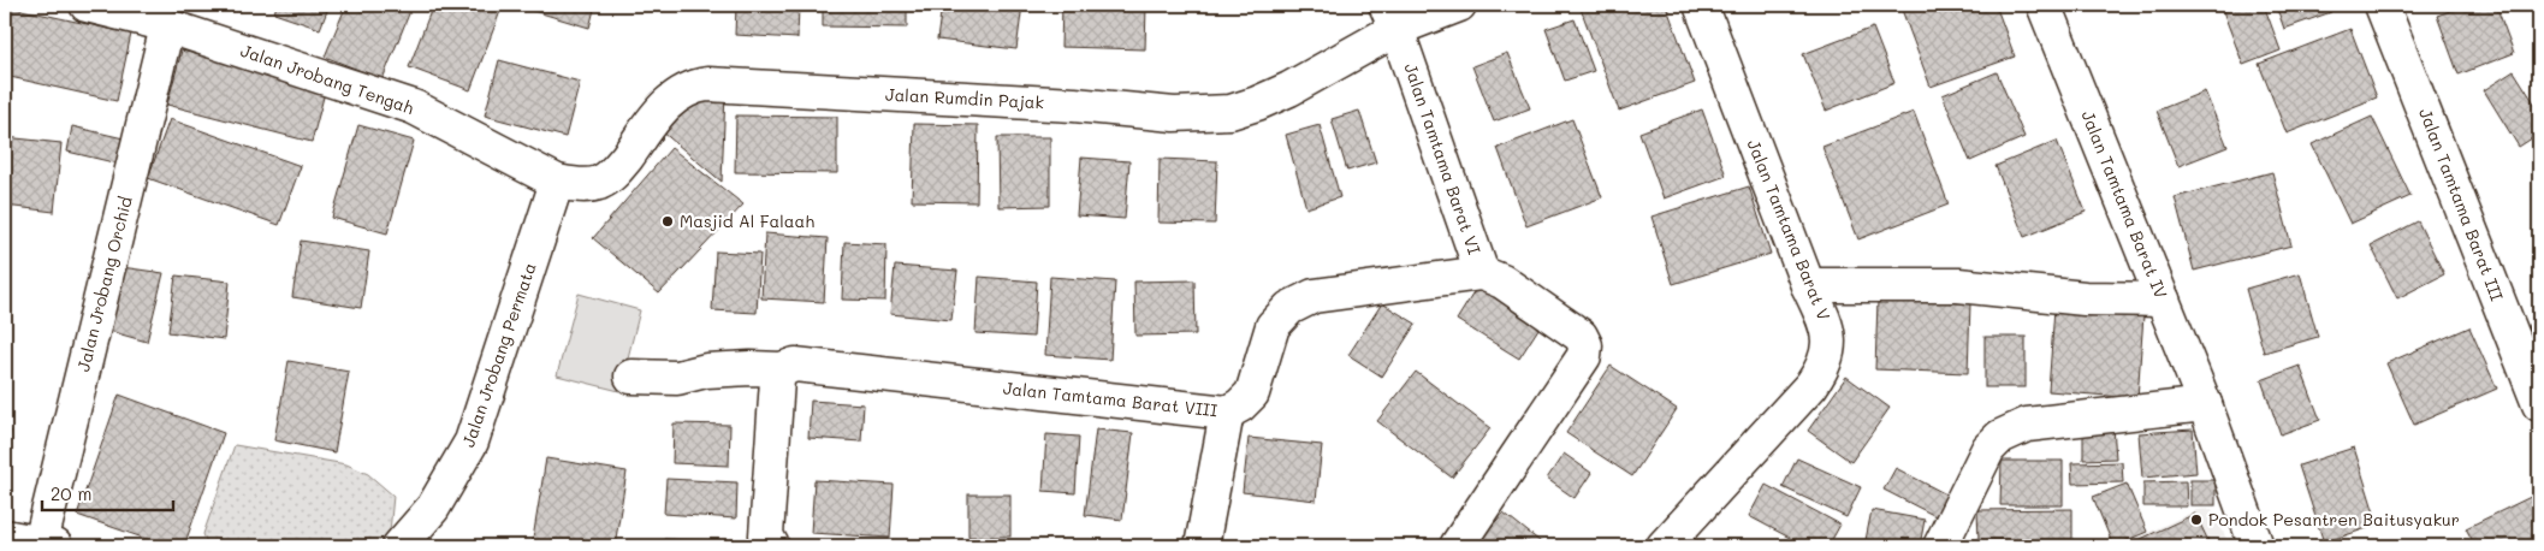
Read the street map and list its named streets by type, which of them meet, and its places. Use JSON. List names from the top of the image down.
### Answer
{
  "streets": {
    "street": [
      "Jalan Jrobang Tengah",
      "Jalan Rumdin Pajak",
      "Jalan Tamtama Barat VI",
      "Jalan Tamtama Barat IV",
      "Jalan Tamtama Barat III",
      "Jalan Tamtama Barat V",
      "Jalan Jrobang Orchid",
      "Jalan Jrobang Permata",
      "Jalan Tamtama Barat VIII"
    ]
  },
  "crossings": [
    ["Jalan Jrobang Tengah", "Jalan Rumdin Pajak"],
    ["Jalan Jrobang Tengah", "Jalan Jrobang Orchid"],
    ["Jalan Jrobang Tengah", "Jalan Jrobang Permata"],
    ["Jalan Rumdin Pajak", "Jalan Tamtama Barat VI"],
    ["Jalan Rumdin Pajak", "Jalan Jrobang Permata"],
    ["Jalan Tamtama Barat VI", "Jalan Tamtama Barat VIII"]
  ],
  "places": ["Masjid Al Falaah", "Pondok Pesantren Baitusyakur"],
  "scale_bar": "20 m"
}
